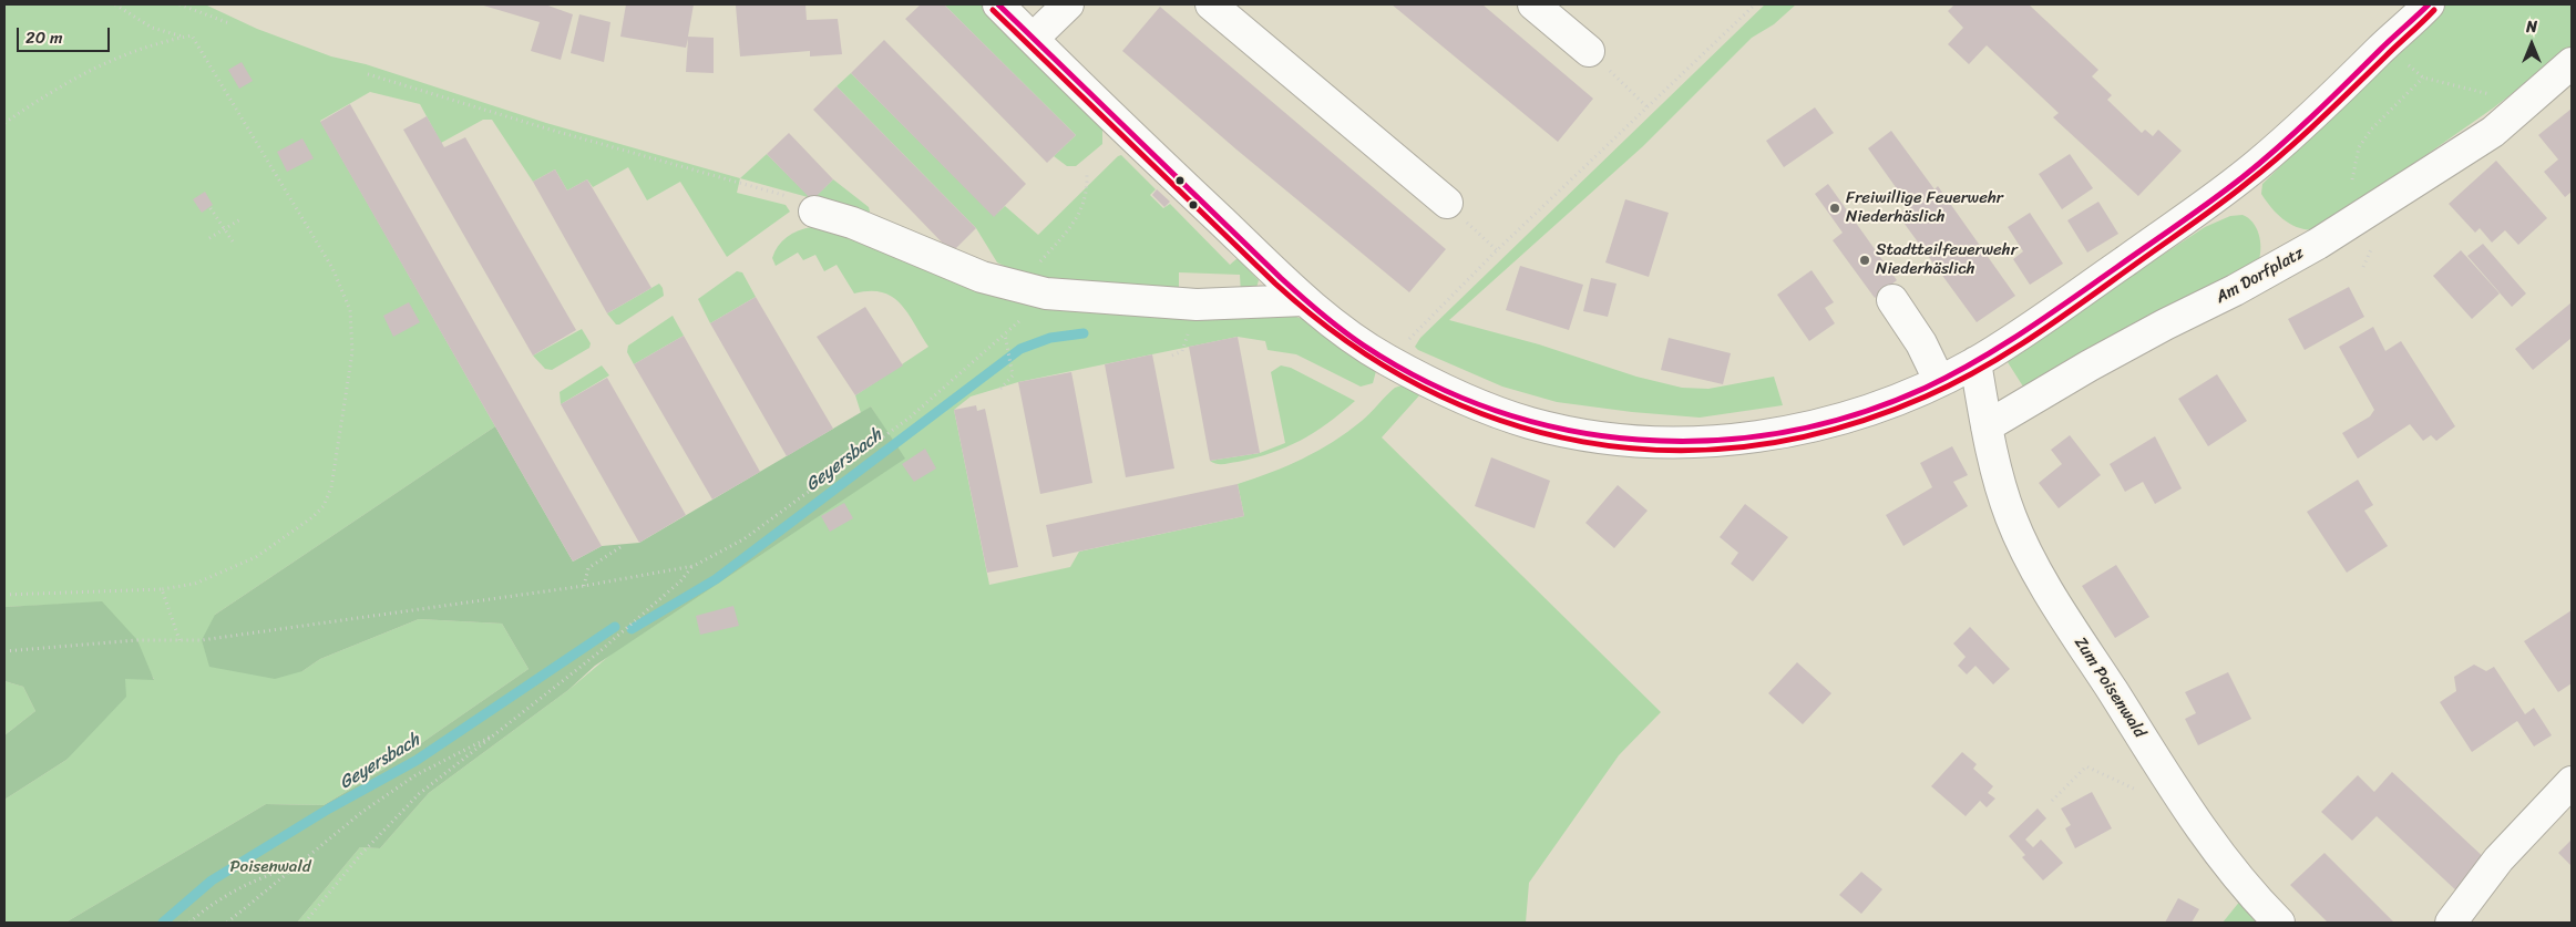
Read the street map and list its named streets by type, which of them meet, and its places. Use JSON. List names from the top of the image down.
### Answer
{
  "streets": {
    "street": ["Am Dorfplatz", "Zum Poisenwald"]
  },
  "crossings": [
    ["Am Dorfplatz", "Zum Poisenwald"]
  ],
  "water": ["Geyersbach"],
  "parks": ["Poisenwald"],
  "places": ["Freiwillige Feuerwehr Niederhäslich", "Stadtteilfeuerwehr Niederhäslich"],
  "scale_bar": "20 m",
  "north": "top"
}
